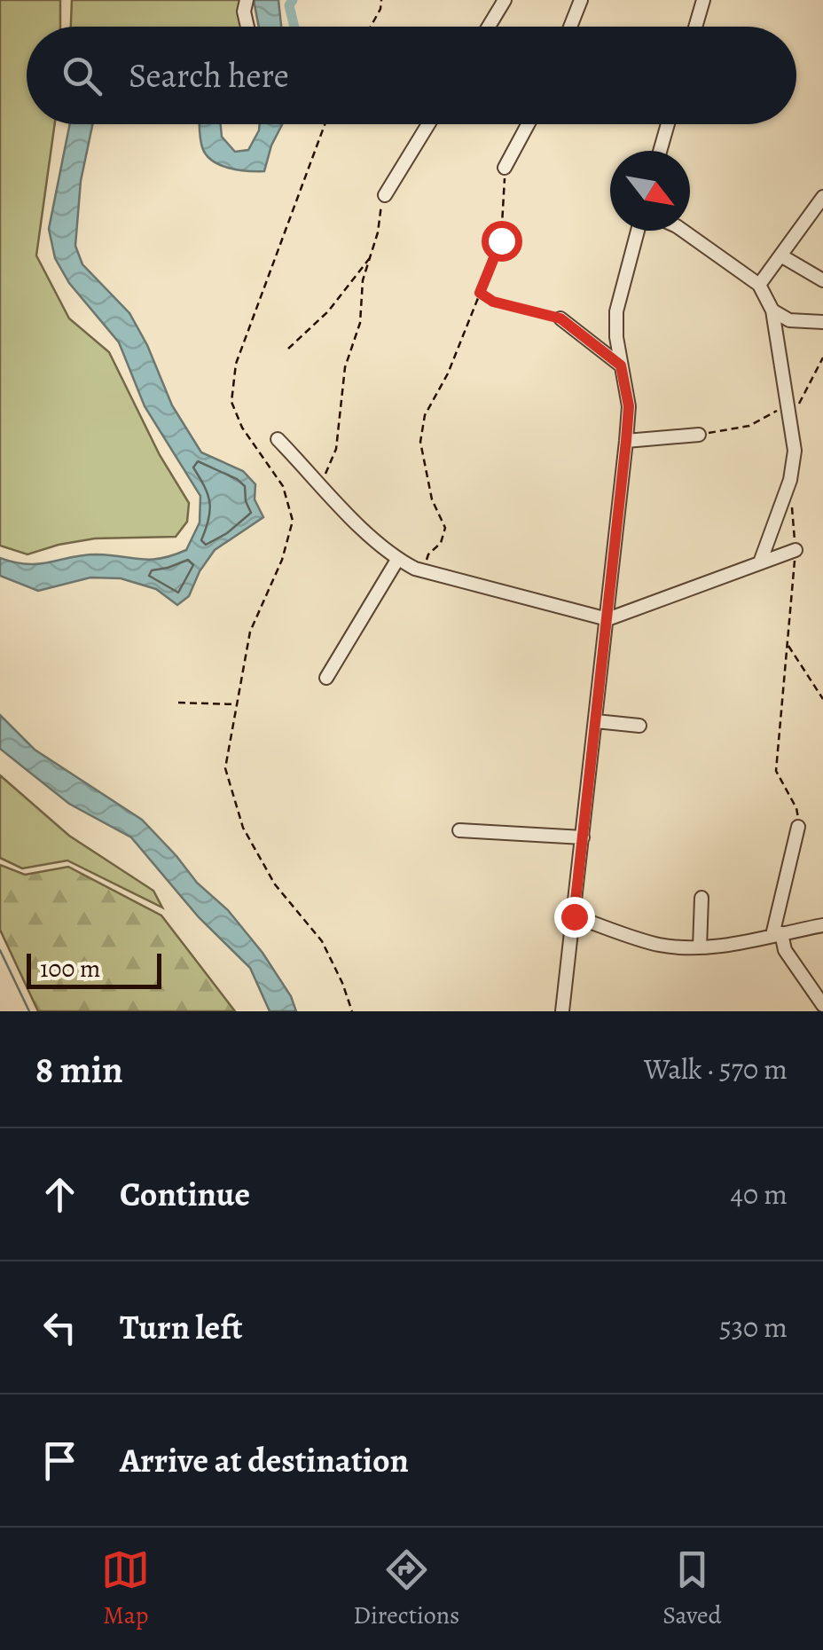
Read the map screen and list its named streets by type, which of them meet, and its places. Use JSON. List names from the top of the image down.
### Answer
{
  "scale_bar": "100 m",
  "north": "bottom right",
  "page": {
    "search": "Search here",
    "scale": "100 m",
    "heading": ["8 min", "Walk · 570 m"],
    "list": [
      ["Continue", "40 m"],
      ["Turn left", "530 m"],
      "Arrive at destination"
    ],
    "nav": ["Map", "Directions", "Saved"]
  }
}
